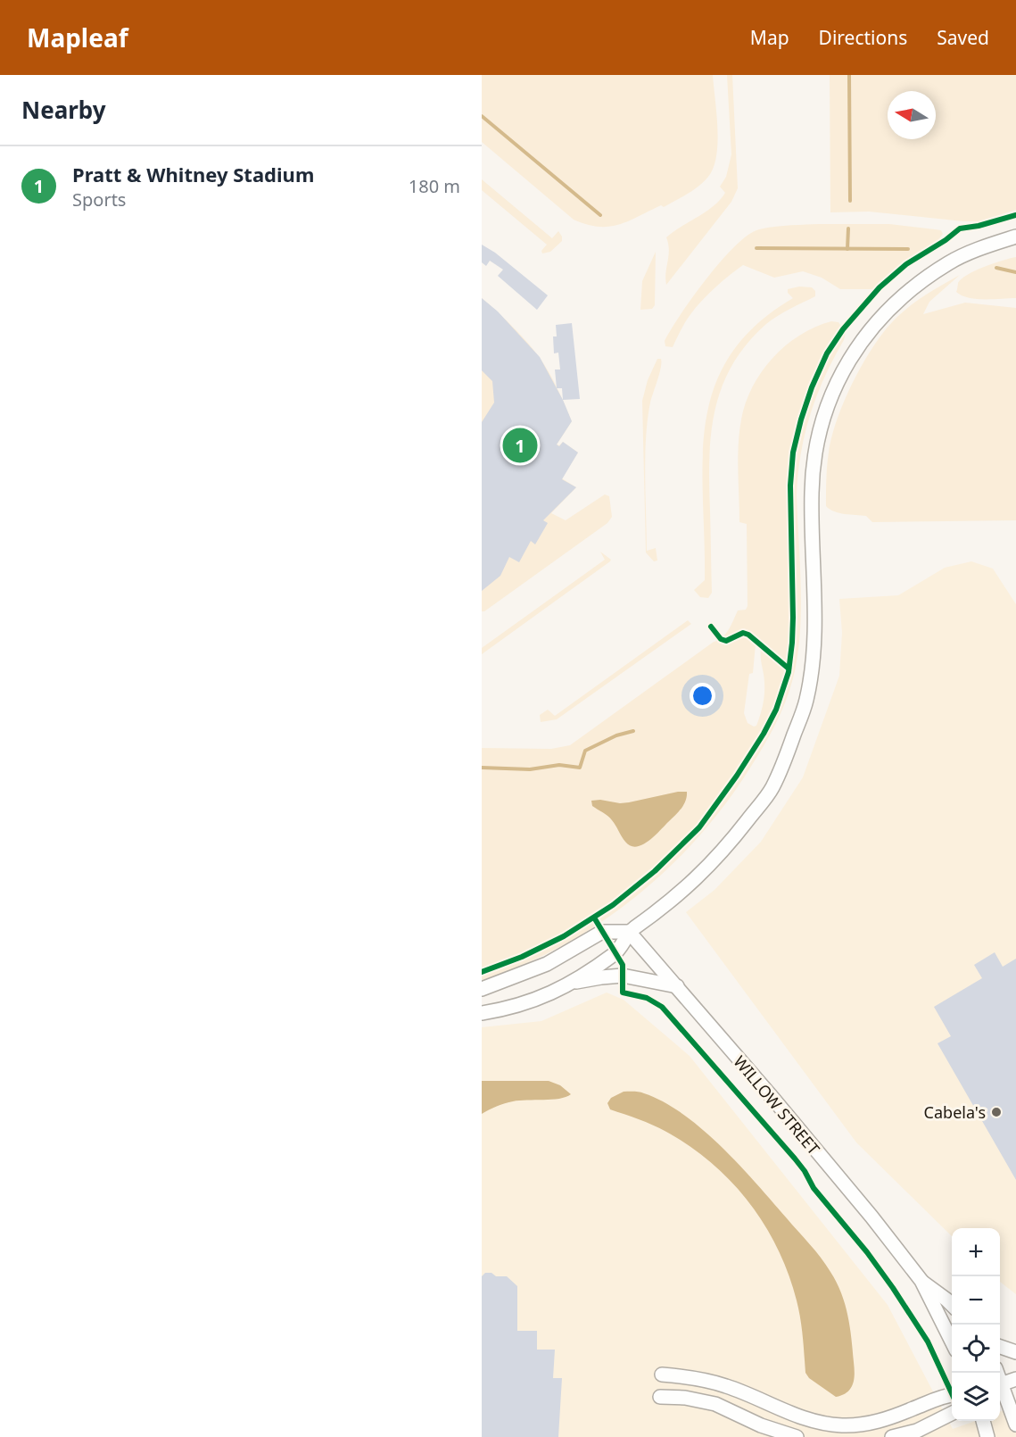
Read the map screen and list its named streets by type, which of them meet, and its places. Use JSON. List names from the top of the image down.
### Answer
{
  "streets": {
    "street": ["WILLOW STREET"]
  },
  "places": ["Cabela's"],
  "north": "left",
  "page": {
    "header": "Mapleaf",
    "nav": ["Map", "Directions", "Saved"],
    "heading": "Nearby",
    "list": [
      {
        "mark": "1",
        "name": "Pratt & Whitney Stadium",
        "note": "Sports",
        "value": "180 m"
      }
    ],
    "pins": "1",
    "map_buttons": ["+", "−"]
  }
}
